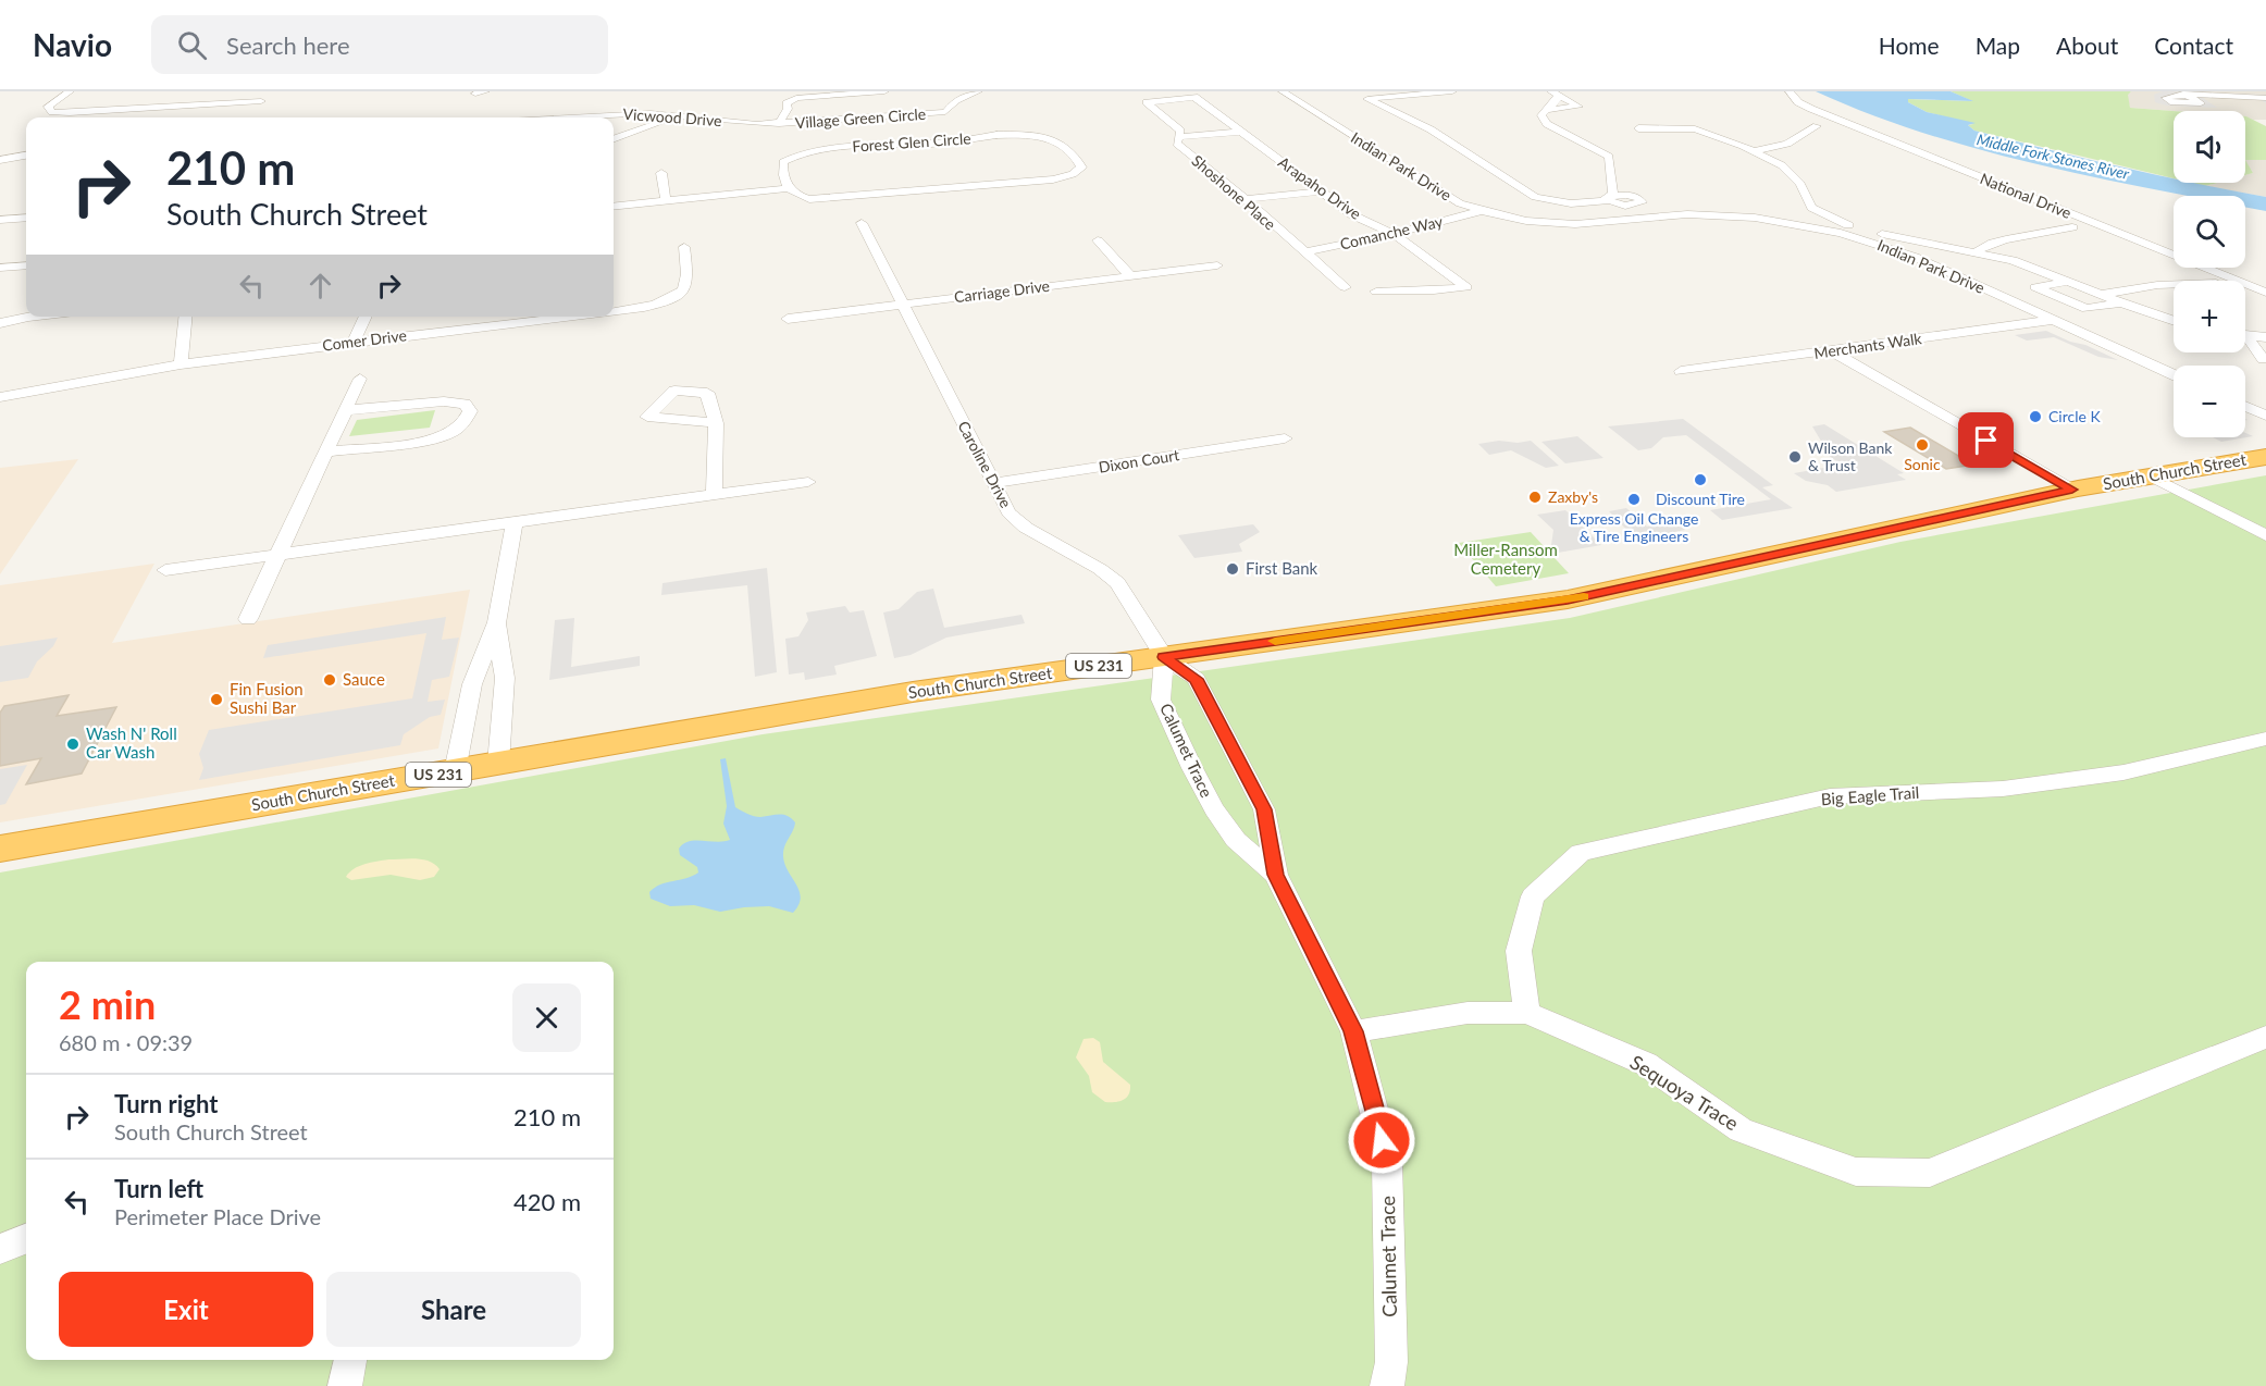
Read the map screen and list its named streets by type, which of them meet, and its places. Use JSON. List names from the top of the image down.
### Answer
{
  "streets": {
    "highway": ["South Church Street", "US 231"],
    "street": [
      "Vicwood Drive",
      "Village Green Circle",
      "Forest Glen Circle",
      "Indian Park Drive",
      "Arapaho Drive",
      "Shoshone Place",
      "National Drive",
      "Comanche Way",
      "Carriage Drive",
      "Comer Drive",
      "Merchants Walk",
      "Dixon Court",
      "Caroline Drive",
      "Calumet Trace",
      "Big Eagle Trail",
      "Sequoya Trace"
    ]
  },
  "crossings": [
    ["Vicwood Drive", "Village Green Circle"],
    ["Indian Park Drive", "Comanche Way"],
    ["Indian Park Drive", "Merchants Walk"],
    ["Arapaho Drive", "Shoshone Place"],
    ["Arapaho Drive", "Comanche Way"],
    ["Shoshone Place", "Comanche Way"],
    ["Carriage Drive", "Caroline Drive"],
    ["Dixon Court", "Caroline Drive"],
    ["Caroline Drive", "South Church Street"],
    ["Caroline Drive", "Calumet Trace"],
    ["South Church Street", "Calumet Trace"],
    ["Calumet Trace", "Sequoya Trace"],
    ["Big Eagle Trail", "Sequoya Trace"]
  ],
  "water": ["Middle Fork Stones River"],
  "parks": ["Miller-Ransom Cemetery"],
  "places": [
    "Circle K",
    "Sonic",
    "Wilson Bank & Trust",
    "Discount Tire",
    "Zaxby's",
    "Express Oil Change & Tire Engineers",
    "First Bank",
    "Sauce",
    "Fin Fusion Sushi Bar",
    "Wash N' Roll Car Wash"
  ],
  "page": {
    "header": "Navio",
    "search": "Search here",
    "nav": [
      "Home",
      "Map",
      "About",
      "Contact"
    ],
    "map_buttons": ["+", "−"],
    "turn": ["210 m", "South Church Street"],
    "heading": ["2 min", "680 m · 09:39"],
    "list": [
      {
        "name": "Turn right",
        "note": "South Church Street",
        "value": "210 m"
      },
      {
        "name": "Turn left",
        "note": "Perimeter Place Drive",
        "value": "420 m"
      }
    ],
    "buttons": ["Exit", "Share"]
  }
}
